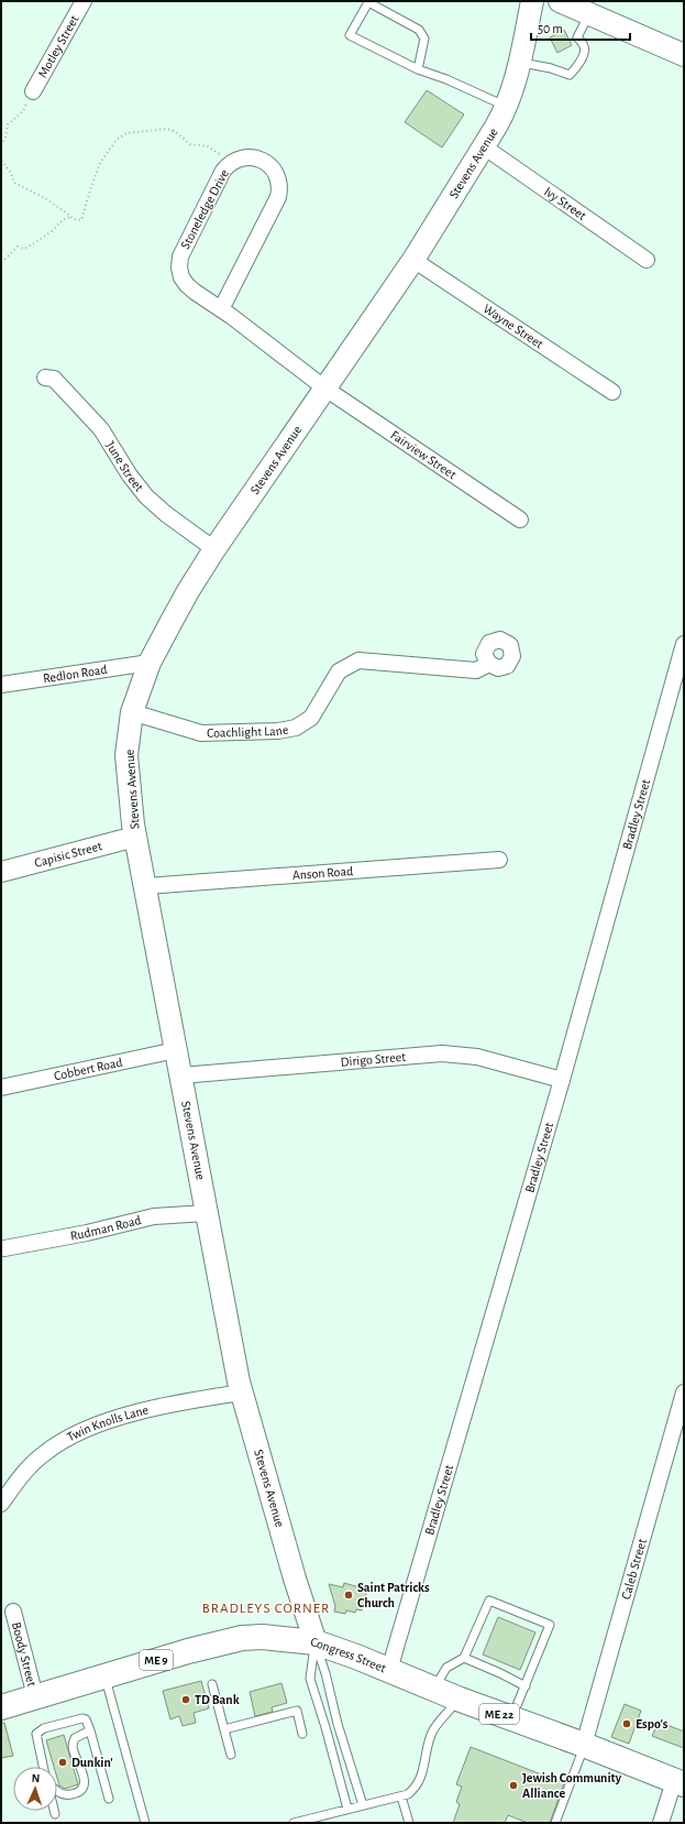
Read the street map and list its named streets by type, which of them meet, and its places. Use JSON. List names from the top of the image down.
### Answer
{
  "streets": {
    "main road": [
      "Stevens Avenue",
      "Congress Street",
      "ME 9",
      "ME 22"
    ],
    "street": [
      "Motley Street",
      "Ivy Street",
      "Stoneledge Drive",
      "Wayne Street",
      "Fairview Street",
      "June Street",
      "Redlon Road",
      "Coachlight Lane",
      "Bradley Street",
      "Capisic Street",
      "Anson Road",
      "Dirigo Street",
      "Cobbert Road",
      "Rudman Road",
      "Twin Knolls Lane",
      "Caleb Street",
      "Boody Street"
    ]
  },
  "crossings": [
    ["Stevens Avenue", "Ivy Street"],
    ["Stevens Avenue", "Stoneledge Drive"],
    ["Stevens Avenue", "Wayne Street"],
    ["Stevens Avenue", "Fairview Street"],
    ["Stevens Avenue", "June Street"],
    ["Stevens Avenue", "Redlon Road"],
    ["Stevens Avenue", "Coachlight Lane"],
    ["Stevens Avenue", "Capisic Street"],
    ["Stevens Avenue", "Anson Road"],
    ["Stevens Avenue", "Dirigo Street"],
    ["Stevens Avenue", "Cobbert Road"],
    ["Stevens Avenue", "Rudman Road"],
    ["Stevens Avenue", "Twin Knolls Lane"],
    ["Stevens Avenue", "Congress Street"],
    ["Stoneledge Drive", "Fairview Street"],
    ["Bradley Street", "Dirigo Street"],
    ["Bradley Street", "Congress Street"],
    ["Caleb Street", "Congress Street"],
    ["Boody Street", "Congress Street"]
  ],
  "districts": ["BRADLEYS CORNER"],
  "places": [
    "Saint Patricks Church",
    "TD Bank",
    "Espo's",
    "Dunkin'",
    "Jewish Community Alliance"
  ],
  "scale_bar": "50 m",
  "north": "top"
}
